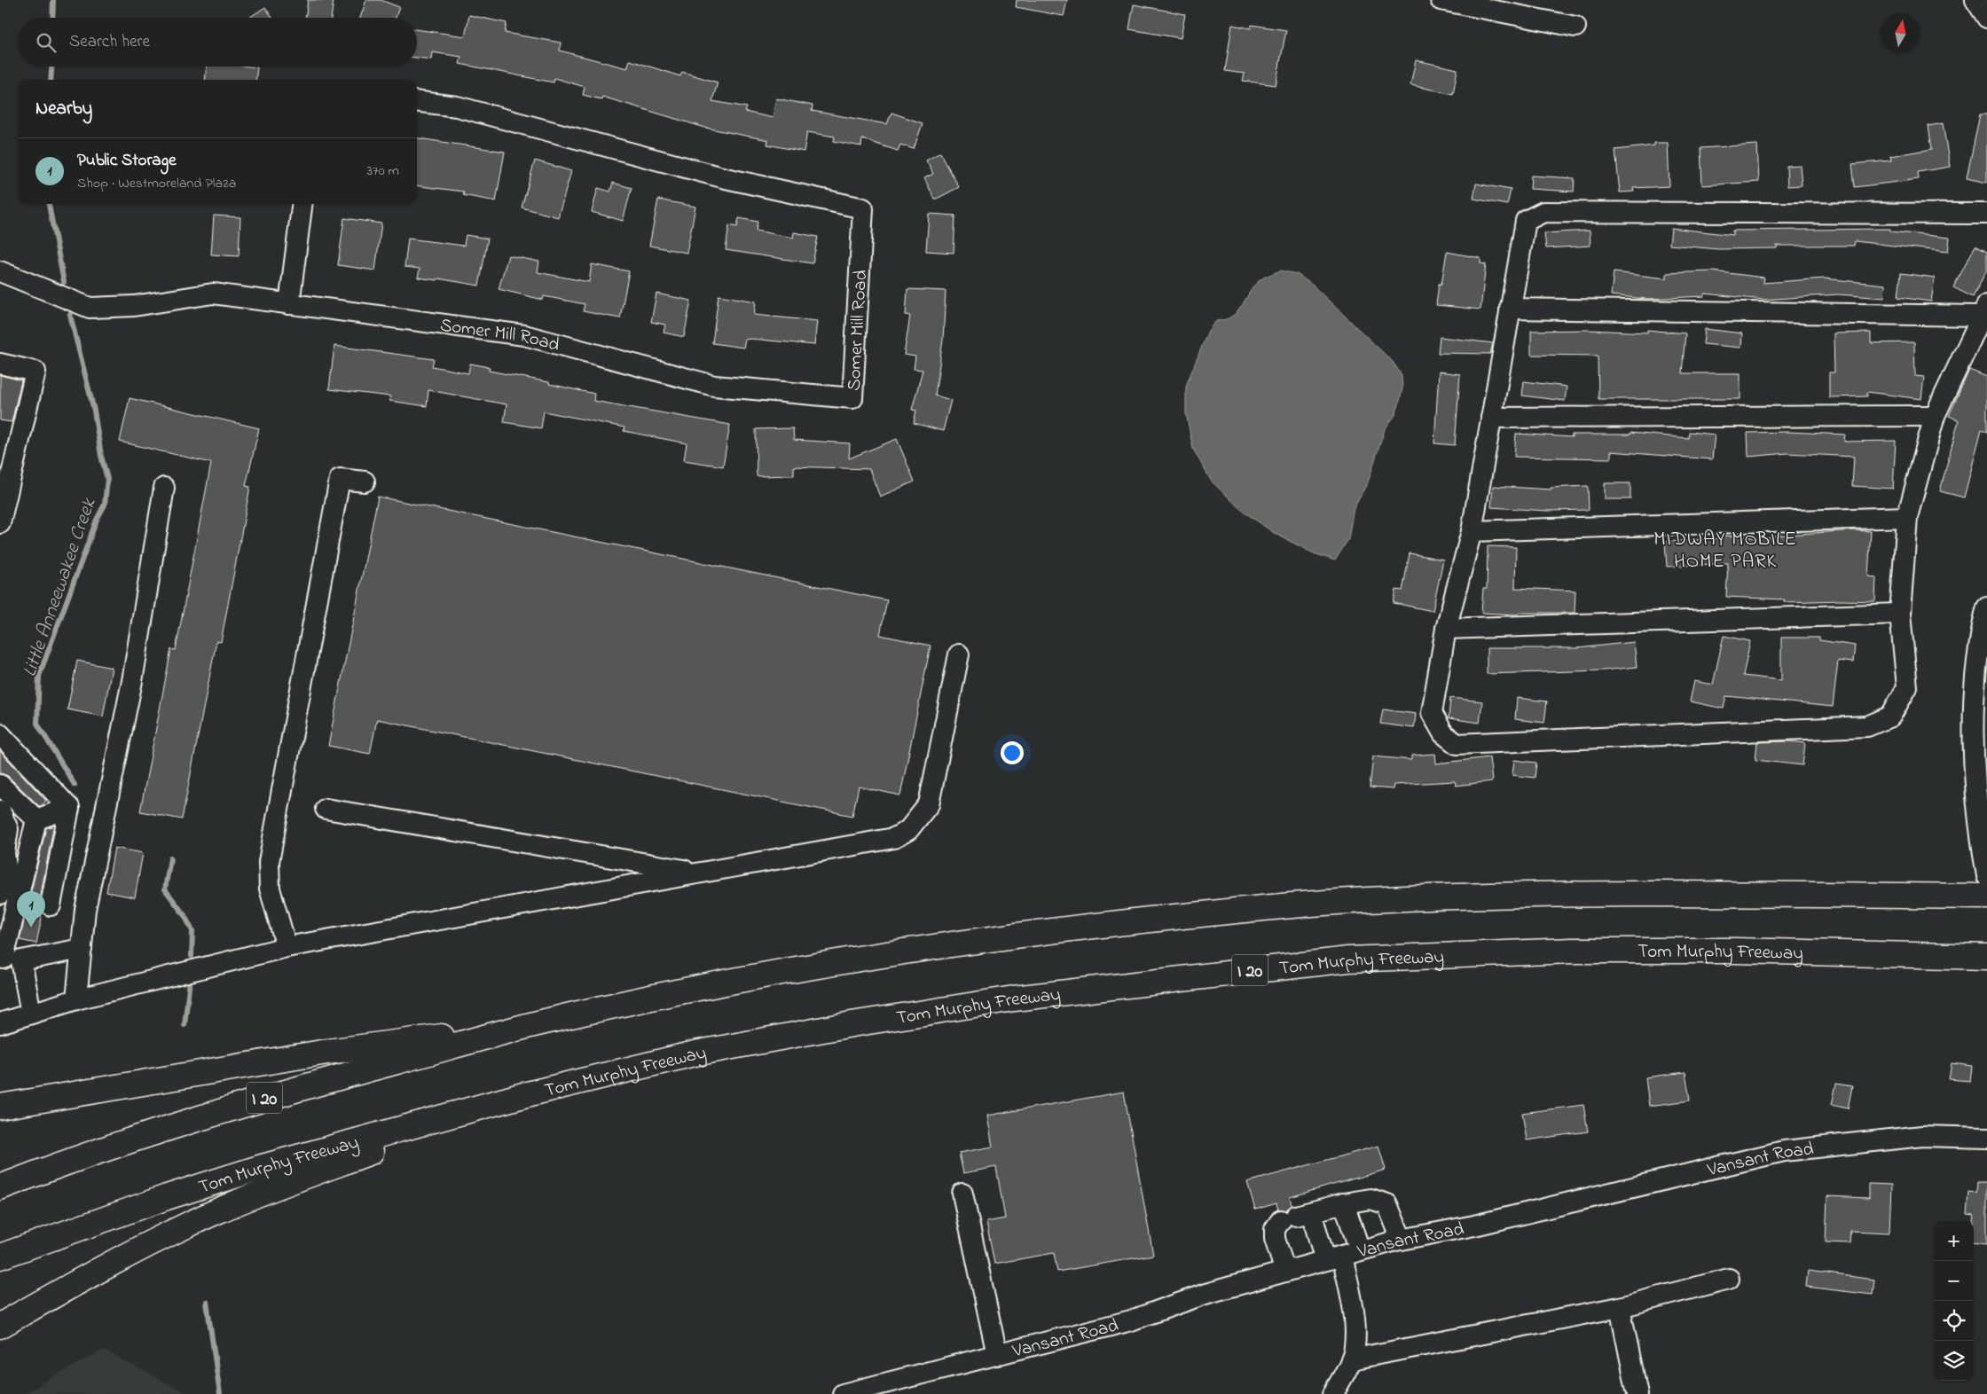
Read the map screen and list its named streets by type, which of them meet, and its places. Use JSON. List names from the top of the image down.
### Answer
{
  "streets": {
    "highway": ["Tom Murphy Freeway", "I 20"],
    "street": ["Somer Mill Road", "Vansant Road"]
  },
  "districts": ["MIDWAY MOBILE HOME PARK"],
  "water": ["Little Anneewakee Creek"],
  "north": "top",
  "page": {
    "search": "Search here",
    "heading": "Nearby",
    "list": [
      {
        "mark": "1",
        "name": "Public Storage",
        "note": "Shop · Westmoreland Plaza",
        "value": "370 m"
      }
    ],
    "pins": "1",
    "map_buttons": ["+", "−"]
  }
}
